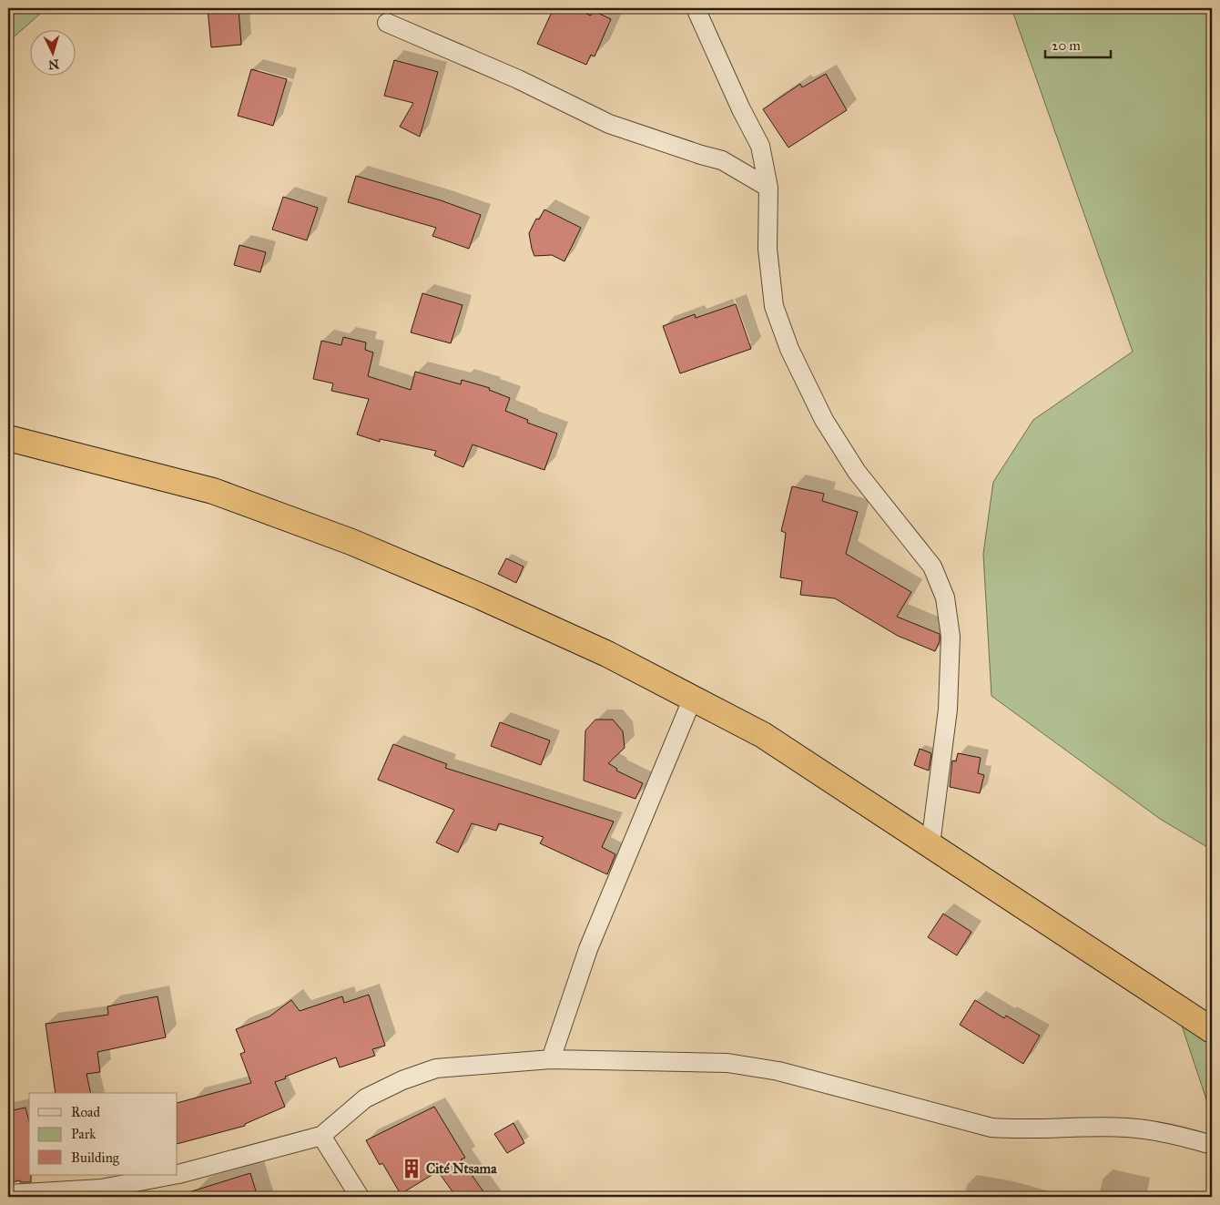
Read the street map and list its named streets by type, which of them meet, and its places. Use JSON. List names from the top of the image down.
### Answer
{
  "places": {
    "building": ["Cité Ntsama"]
  },
  "legend": ["Road", "Park", "Building"],
  "scale_bar": "20 m",
  "north": "bottom"
}
